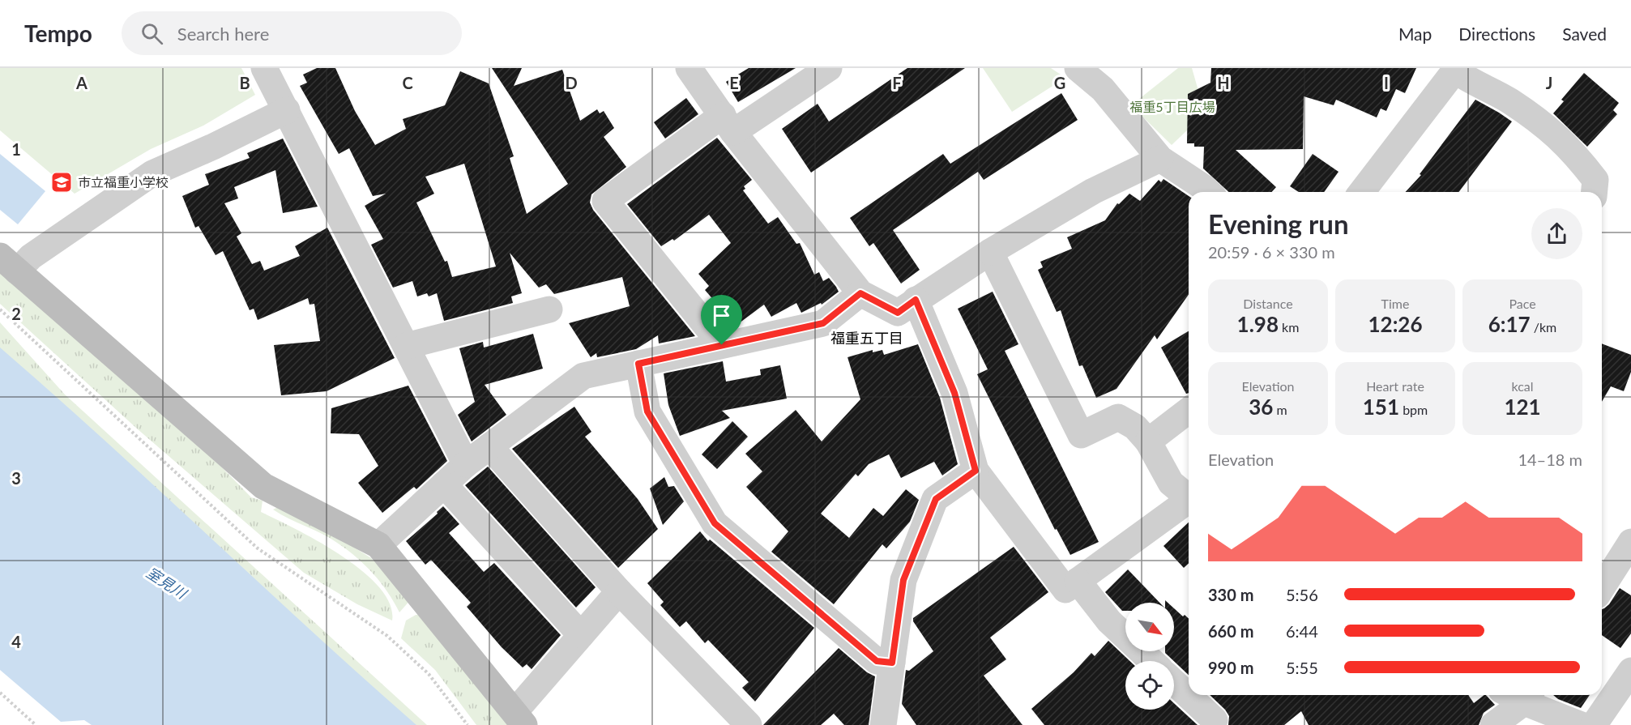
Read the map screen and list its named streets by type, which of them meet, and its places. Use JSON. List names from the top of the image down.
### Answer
{
  "districts": ["福重五丁目"],
  "water": ["室見川"],
  "parks": ["福重5丁目広場"],
  "places": {
    "school or university": ["市立福重小学校"]
  },
  "north": "bottom right",
  "page": {
    "header": "Tempo",
    "search": "Search here",
    "nav": ["Map", "Directions", "Saved"],
    "heading": ["Evening run", "20:59 · 6 × 330 m"],
    "stats": [
      ["Distance", "1.98 km"],
      ["Time", "12:26"],
      ["Pace", "6:17 /km"],
      ["Elevation", "36 m"],
      ["Heart rate", "151 bpm"],
      ["kcal", "121"]
    ],
    "chart": ["Elevation", "14–18 m"],
    "list": [
      {
        "name": "330 m",
        "note": "5:56"
      },
      {
        "name": "660 m",
        "note": "6:44"
      },
      {
        "name": "990 m",
        "note": "5:55"
      }
    ]
  },
  "grid": {
    "columns": [
      "A",
      "B",
      "C",
      "D",
      "E",
      "F",
      "G",
      "H",
      "I",
      "J"
    ],
    "rows": [
      "1",
      "2",
      "3",
      "4"
    ]
  }
}
